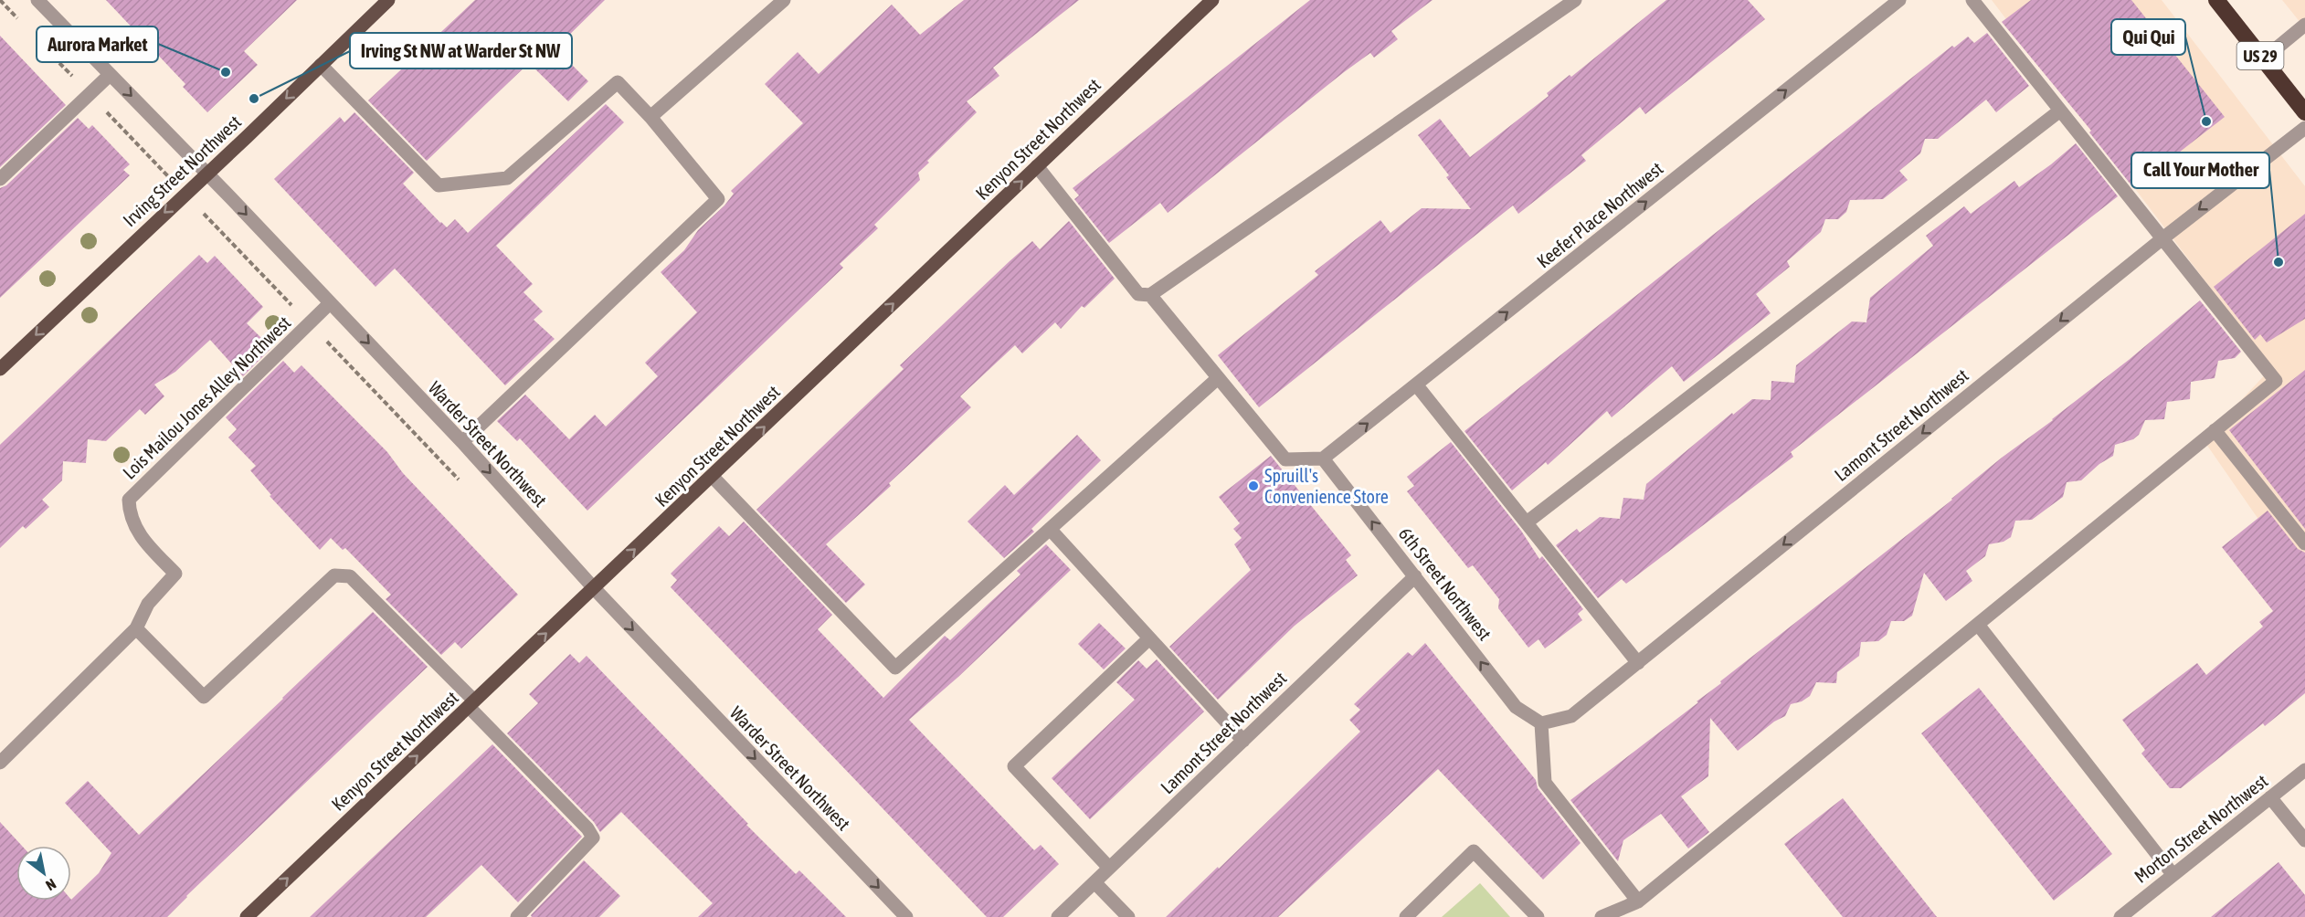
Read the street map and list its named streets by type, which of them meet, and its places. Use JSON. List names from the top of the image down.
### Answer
{
  "streets": {
    "highway": ["US 29"],
    "main road": ["Kenyon Street Northwest", "Irving Street Northwest"],
    "street": [
      "Keefer Place Northwest",
      "Lois Mailou Jones Alley Northwest",
      "Lamont Street Northwest",
      "Warder Street Northwest",
      "6th Street Northwest",
      "Morton Street Northwest"
    ]
  },
  "crossings": [
    ["Kenyon Street Northwest", "Warder Street Northwest"],
    ["Irving Street Northwest", "Warder Street Northwest"],
    ["Keefer Place Northwest", "6th Street Northwest"],
    ["Lois Mailou Jones Alley Northwest", "Warder Street Northwest"],
    ["Lamont Street Northwest", "6th Street Northwest"]
  ],
  "one_way": [
    "Kenyon Street Northwest",
    "Irving Street Northwest",
    "Keefer Place Northwest",
    "Lamont Street Northwest",
    "Warder Street Northwest"
  ],
  "places": [
    "Aurora Market",
    "Irving St NW at Warder St NW",
    "Qui Qui",
    "Call Your Mother",
    "Spruill's Convenience Store"
  ],
  "north": "bottom right"
}
